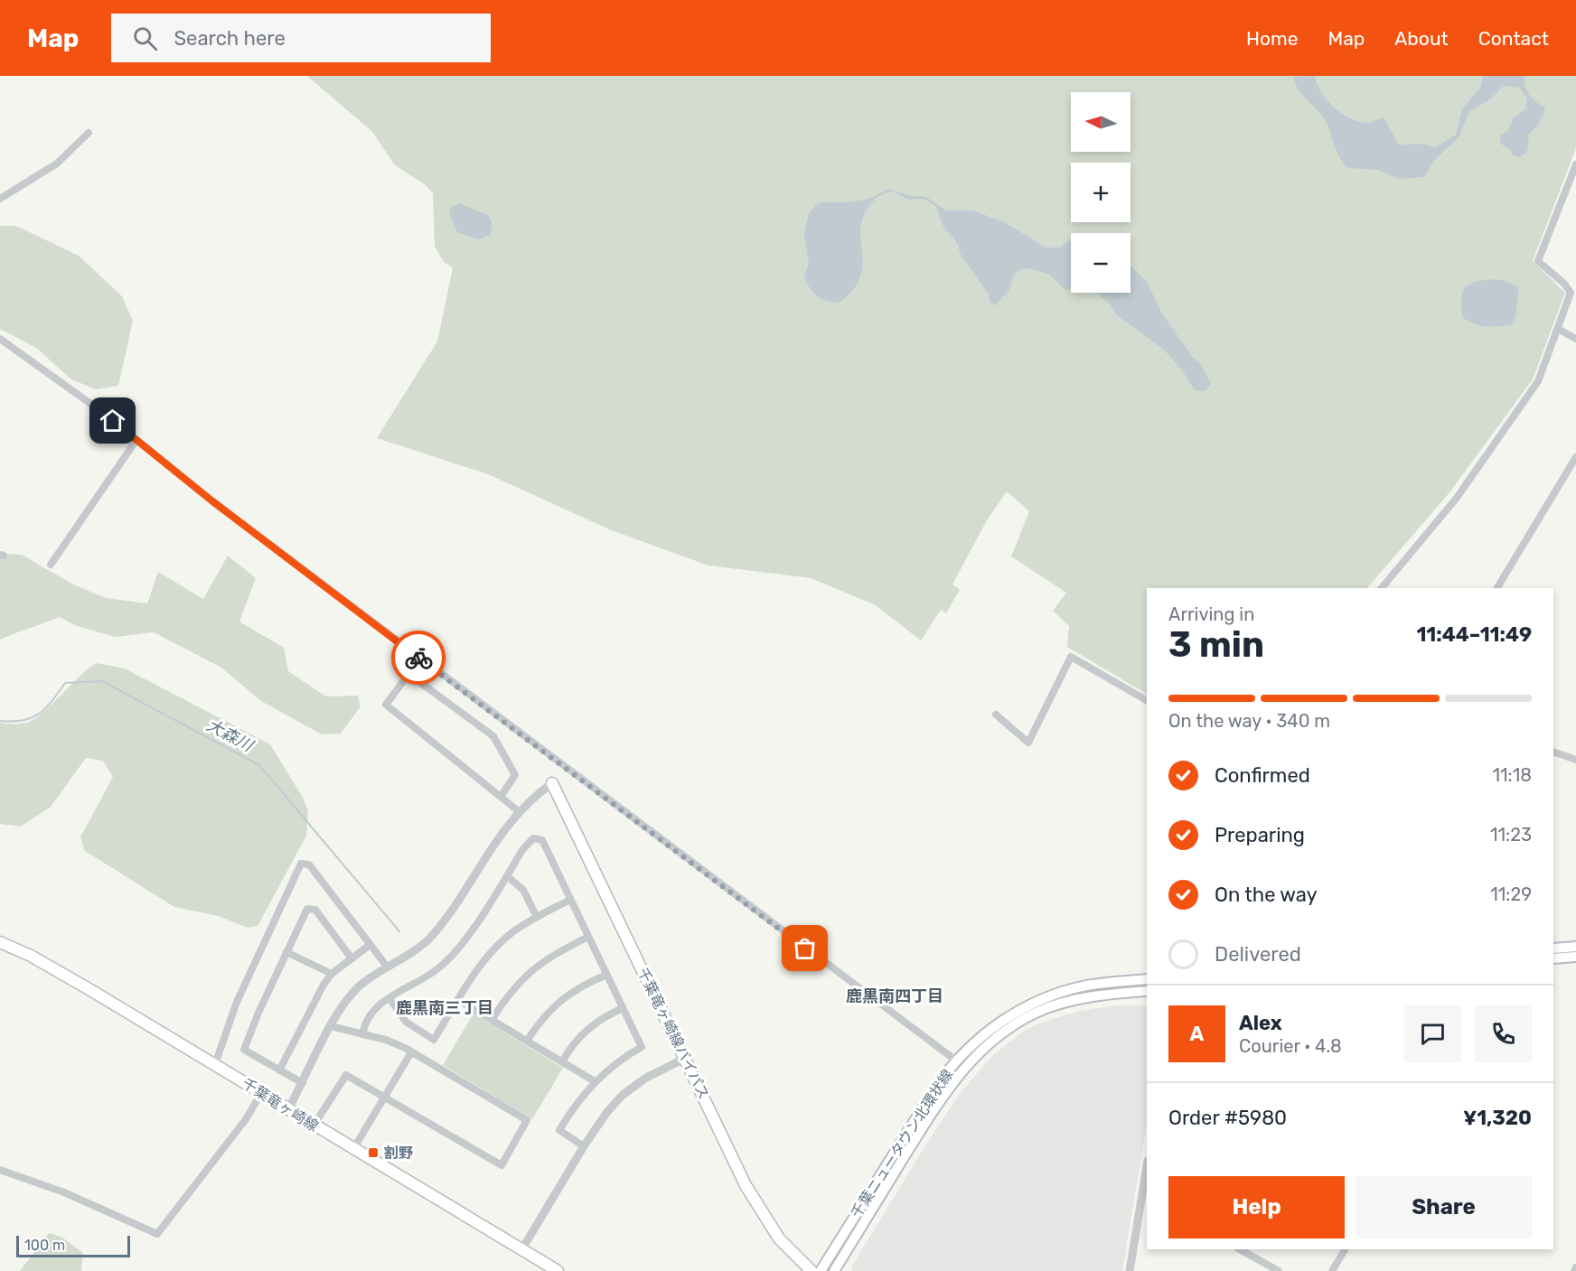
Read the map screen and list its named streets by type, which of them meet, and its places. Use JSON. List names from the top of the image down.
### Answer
{
  "streets": {
    "main road": ["千葉竜ヶ崎線バイパス", "千葉竜ヶ崎線", "千葉ニュータウン北環状線"]
  },
  "districts": ["鹿黒南四丁目", "鹿黒南三丁目"],
  "water": ["大森川"],
  "places": {
    "transit": ["割野"]
  },
  "scale_bar": "100 m",
  "north": "left",
  "page": {
    "header": "Map",
    "search": "Search here",
    "nav": [
      "Home",
      "Map",
      "About",
      "Contact"
    ],
    "map_buttons": ["+", "−"],
    "heading": ["3 min", "Arriving in", "11:44–11:49"],
    "panel": [
      "Alex",
      "Courier · 4.8",
      "Order #5980",
      "¥1,320"
    ],
    "bar": "On the way · 340 m",
    "list": [
      ["Confirmed", "11:18"],
      ["Preparing", "11:23"],
      ["On the way", "11:29"],
      "Delivered"
    ],
    "round": "A",
    "buttons": ["Help", "Share"],
    "scale": "100 m"
  }
}
